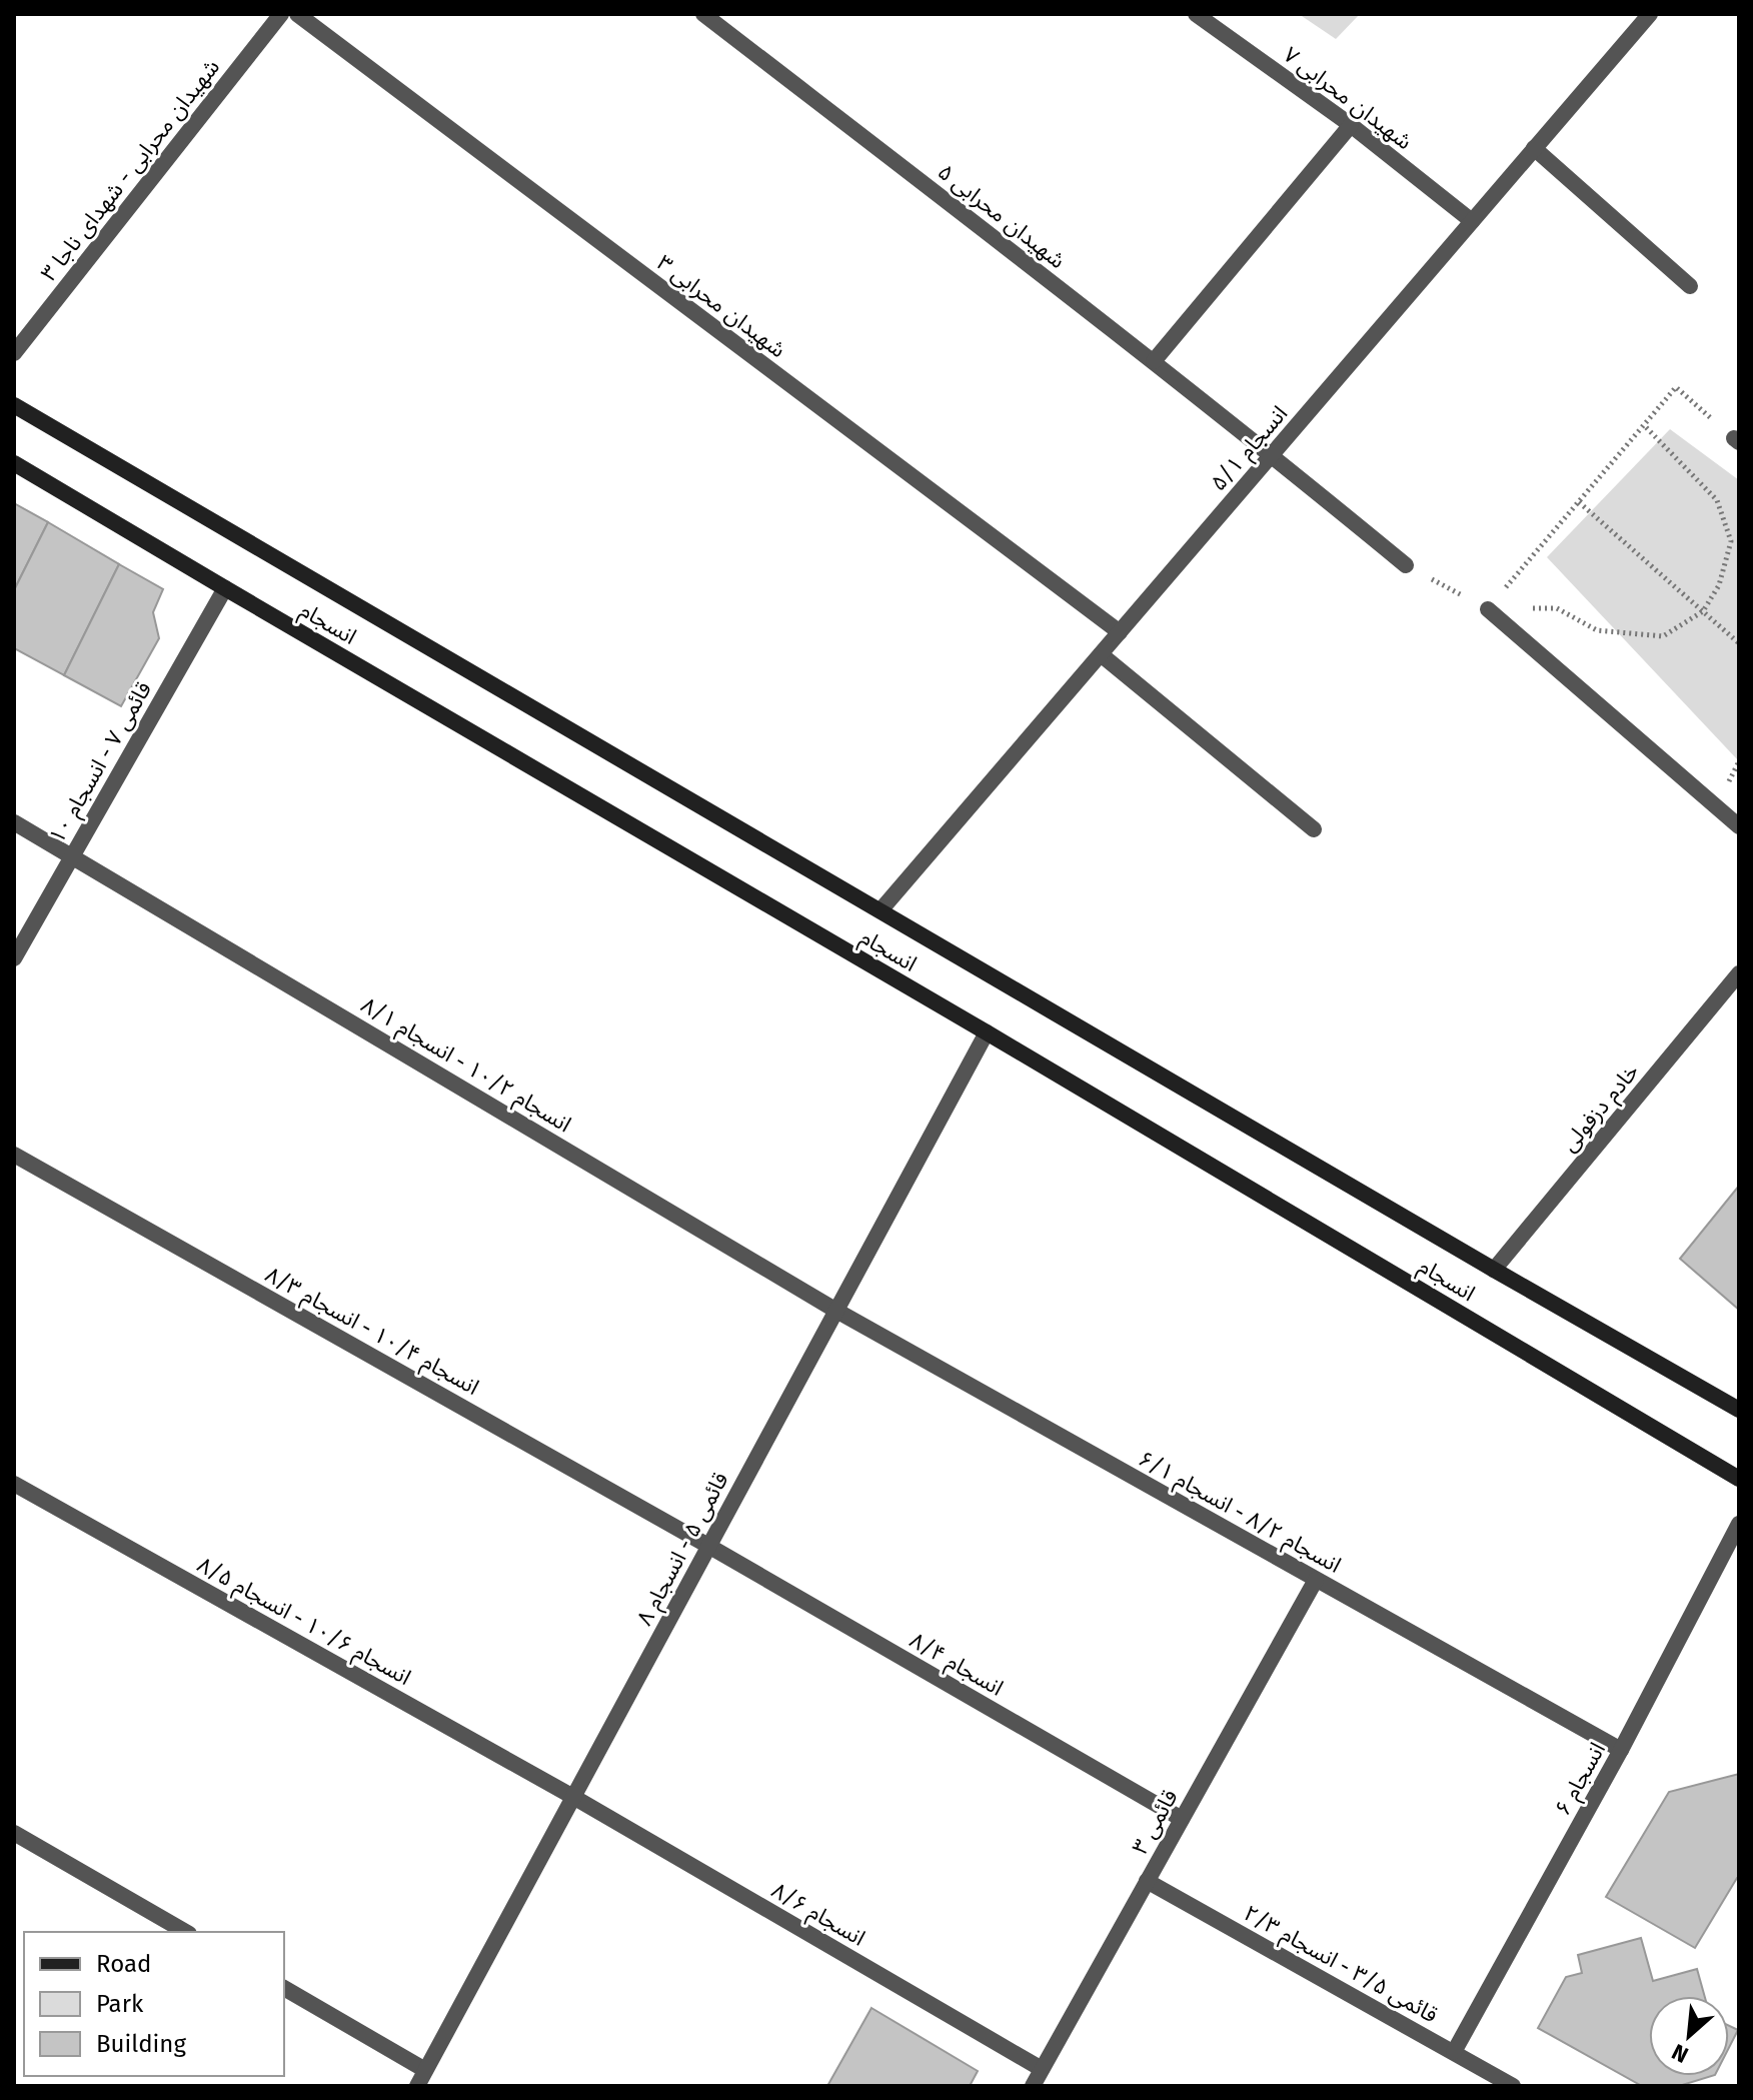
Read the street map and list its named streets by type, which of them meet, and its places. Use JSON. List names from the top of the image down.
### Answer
{
  "streets": {
    "main road": ["انسجام"],
    "street": [
      "شهیدان محرابی ۷",
      "شهیدان محرابی - شهدای ناجا ۳",
      "شهیدان محرابی ۵",
      "شهیدان محرابی ۳",
      "انسجام ۵/۱",
      "قائمی ۷ - انسجام ۱۰",
      "انسجام ۱۰/۲ - انسجام ۸/۱",
      "خادم دزفولی",
      "انسجام ۱۰/۴ - انسجام ۸/۳",
      "انسجام ۸/۲ - انسجام ۶/۱",
      "قائمی ۵ - انسجام ۸",
      "انسجام ۱۰/۶ - انسجام ۸/۵",
      "انسجام ۸/۴",
      "انسجام ۶",
      "قائمی ۳",
      "انسجام ۸/۶",
      "قائمی ۳/۵ - انسجام ۲/۳"
    ]
  },
  "crossings": [
    ["شهیدان محرابی ۷", "انسجام ۵/۱"],
    ["شهیدان محرابی ۵", "انسجام ۵/۱"],
    ["شهیدان محرابی ۳", "انسجام ۵/۱"],
    ["انسجام ۵/۱", "انسجام"],
    ["انسجام", "قائمی ۷ - انسجام ۱۰"],
    ["انسجام", "خادم دزفولی"],
    ["انسجام", "قائمی ۵ - انسجام ۸"],
    ["قائمی ۷ - انسجام ۱۰", "انسجام ۱۰/۲ - انسجام ۸/۱"],
    ["انسجام ۱۰/۲ - انسجام ۸/۱", "انسجام ۸/۲ - انسجام ۶/۱"],
    ["انسجام ۱۰/۲ - انسجام ۸/۱", "قائمی ۵ - انسجام ۸"],
    ["انسجام ۱۰/۴ - انسجام ۸/۳", "قائمی ۵ - انسجام ۸"],
    ["انسجام ۱۰/۴ - انسجام ۸/۳", "انسجام ۸/۴"],
    ["انسجام ۸/۲ - انسجام ۶/۱", "قائمی ۵ - انسجام ۸"],
    ["انسجام ۸/۲ - انسجام ۶/۱", "انسجام ۶"],
    ["انسجام ۸/۲ - انسجام ۶/۱", "قائمی ۳"],
    ["قائمی ۵ - انسجام ۸", "انسجام ۱۰/۶ - انسجام ۸/۵"],
    ["قائمی ۵ - انسجام ۸", "انسجام ۸/۴"],
    ["قائمی ۵ - انسجام ۸", "انسجام ۸/۶"],
    ["انسجام ۱۰/۶ - انسجام ۸/۵", "انسجام ۸/۶"],
    ["انسجام ۸/۴", "قائمی ۳"],
    ["انسجام ۶", "قائمی ۳/۵ - انسجام ۲/۳"],
    ["قائمی ۳", "انسجام ۸/۶"],
    ["قائمی ۳", "قائمی ۳/۵ - انسجام ۲/۳"]
  ],
  "legend": ["Road", "Park", "Building"],
  "north": "bottom left"
}
